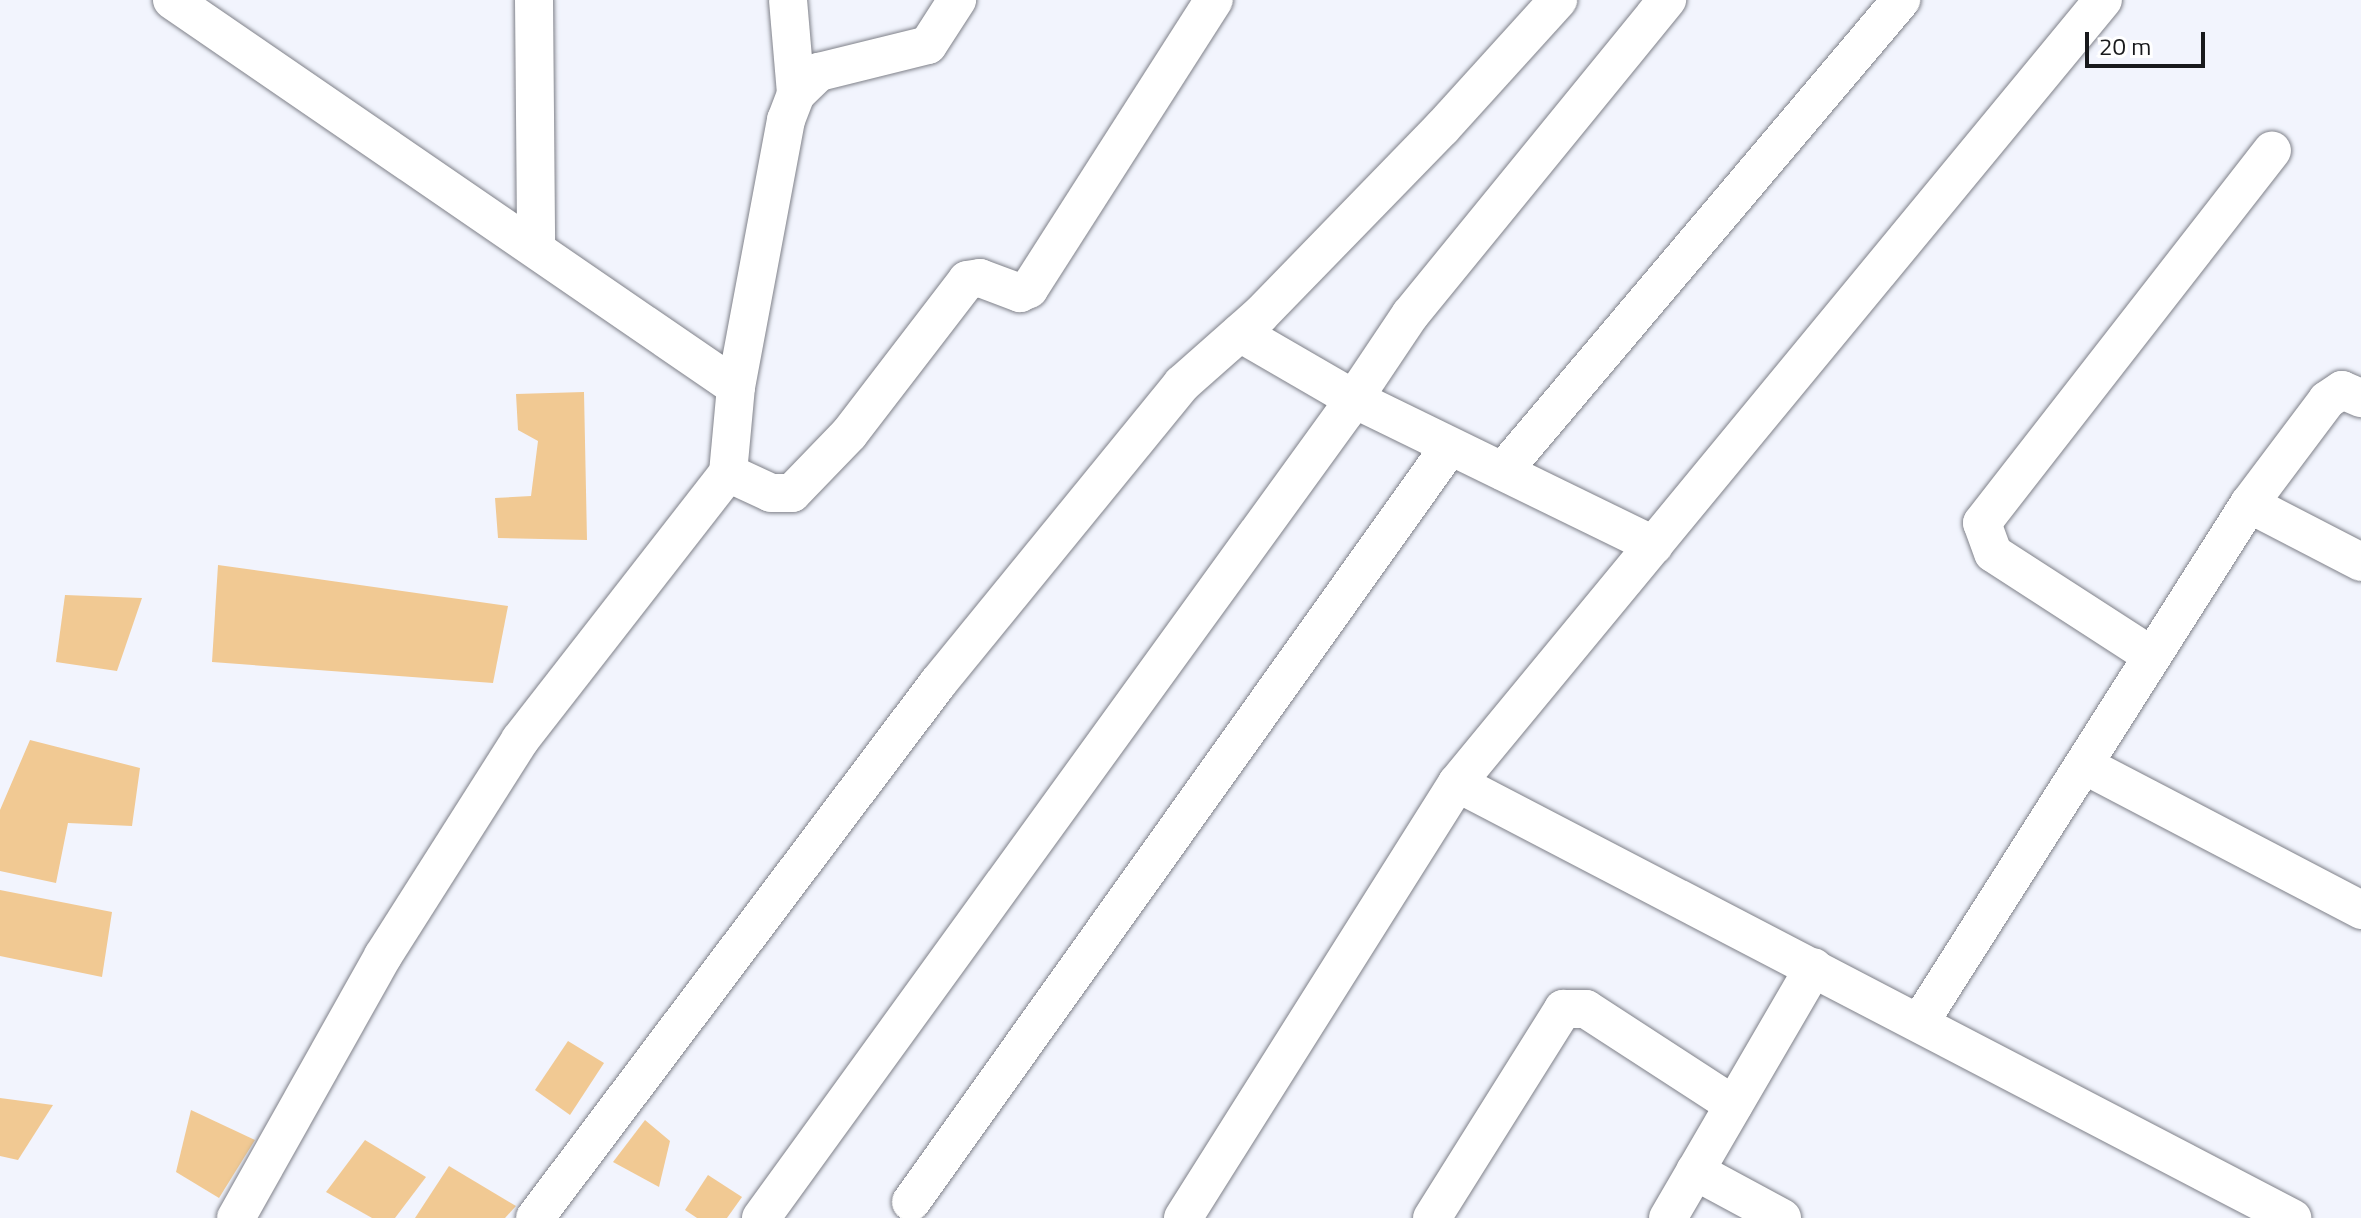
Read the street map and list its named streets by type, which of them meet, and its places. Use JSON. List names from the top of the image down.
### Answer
{
  "scale_bar": "20 m"
}
